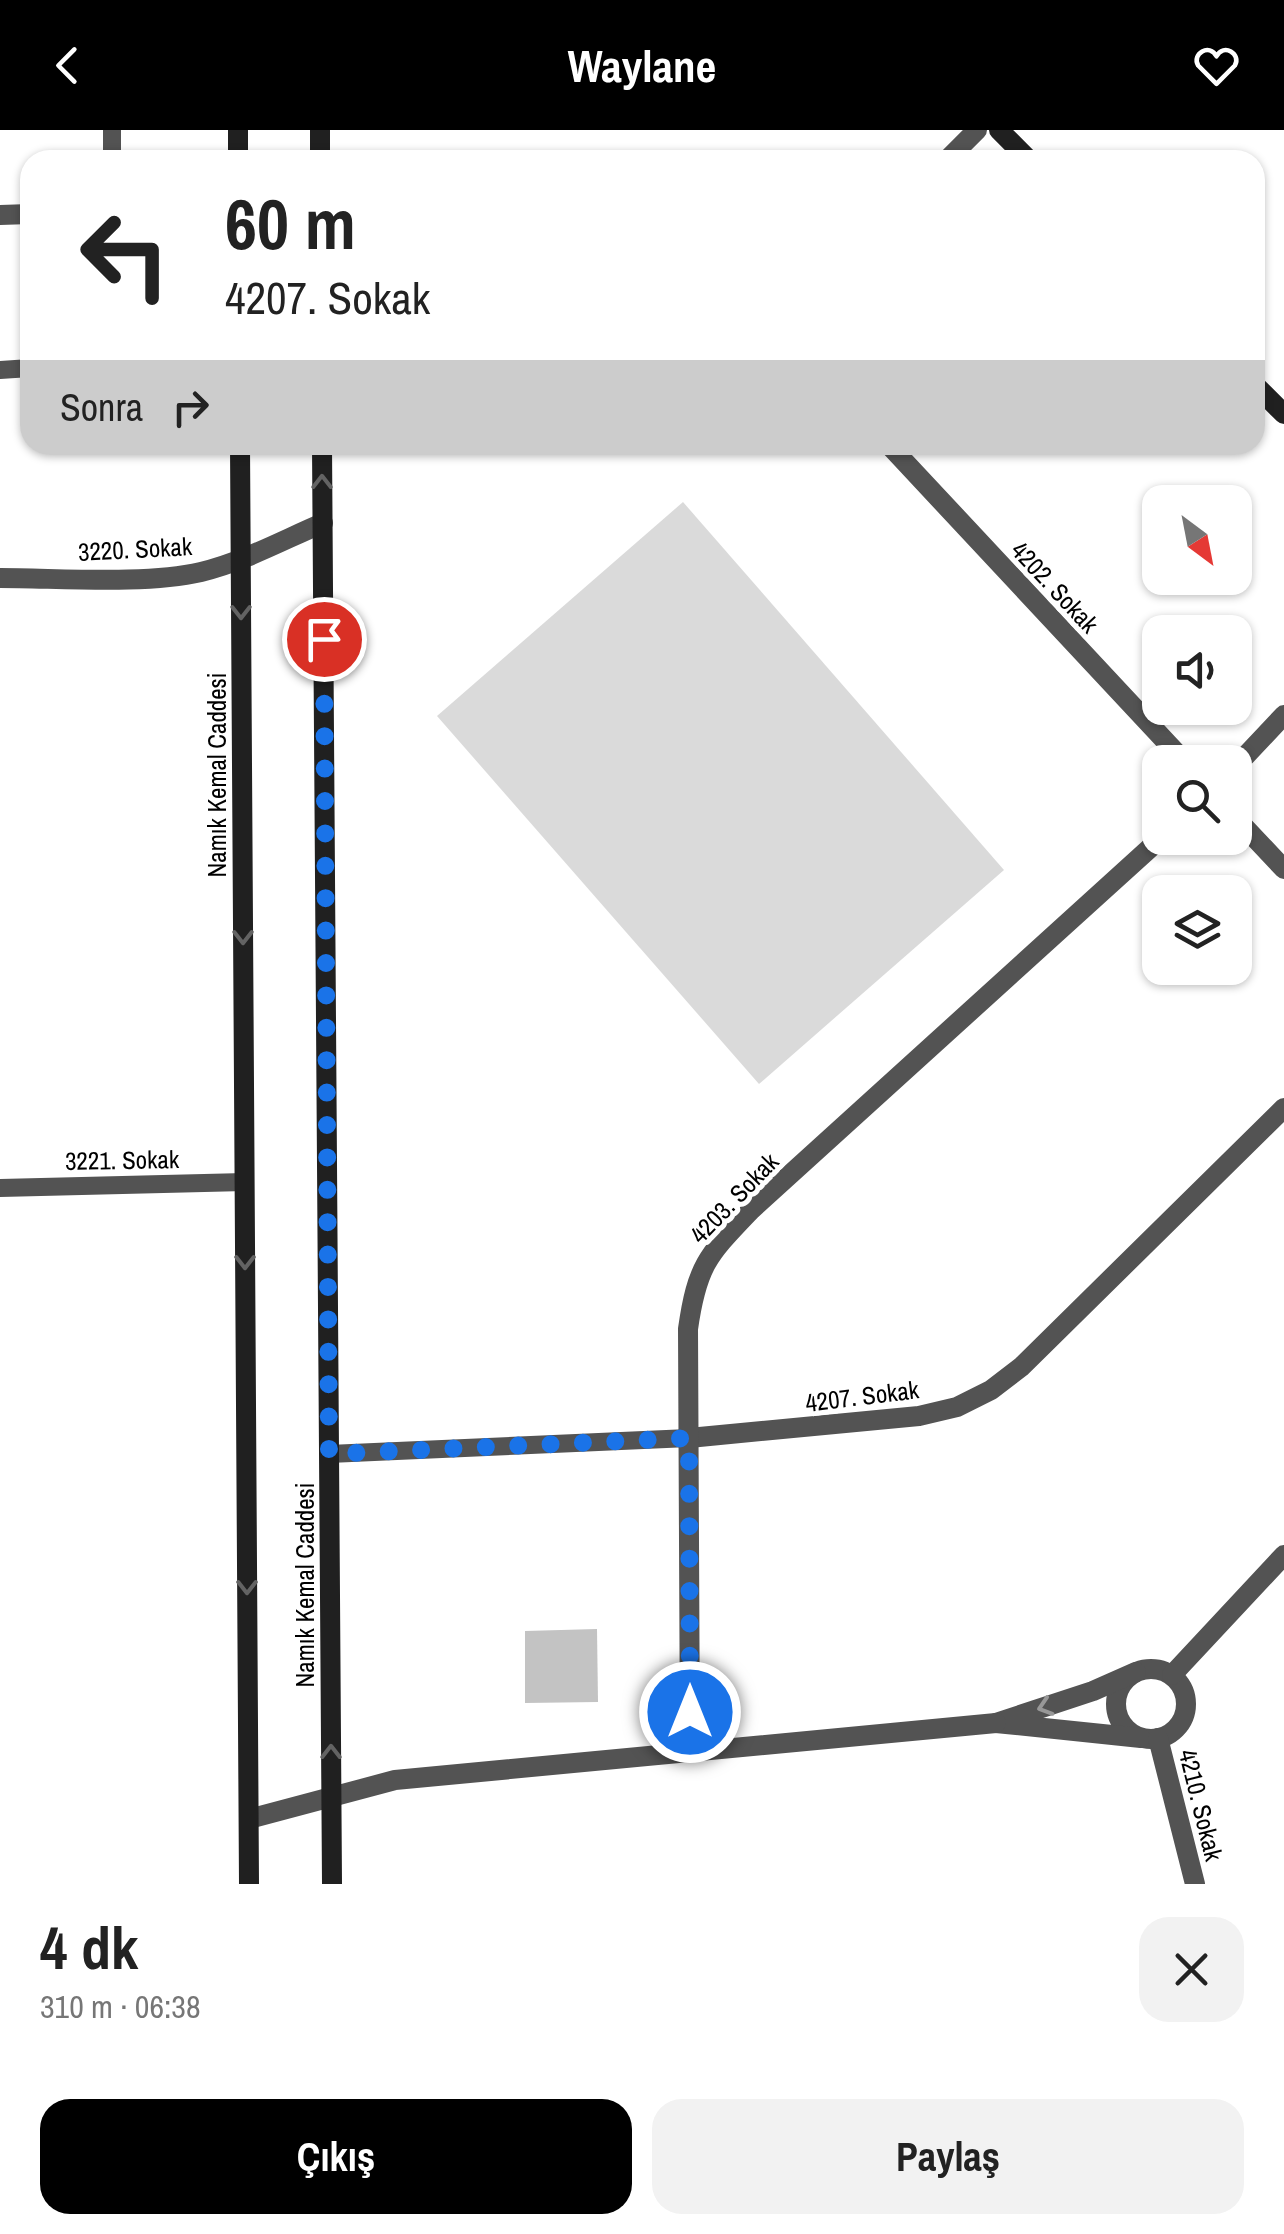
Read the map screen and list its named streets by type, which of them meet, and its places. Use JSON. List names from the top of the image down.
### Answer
{
  "streets": {
    "street": [
      "3220. Sokak",
      "4202. Sokak",
      "Namık Kemal Caddesi",
      "4203. Sokak",
      "4207. Sokak",
      "4210. Sokak"
    ],
    "lane": ["3221. Sokak"]
  },
  "crossings": [
    ["3220. Sokak", "Namık Kemal Caddesi"],
    ["Namık Kemal Caddesi", "3221. Sokak"],
    ["Namık Kemal Caddesi", "4207. Sokak"],
    ["4203. Sokak", "4207. Sokak"]
  ],
  "north": "bottom right",
  "page": {
    "header": "Waylane",
    "turn": ["60 m", "4207. Sokak"],
    "then": "Sonra",
    "heading": ["4 dk", "310 m · 06:38"],
    "buttons": ["Çıkış", "Paylaş"]
  }
}
